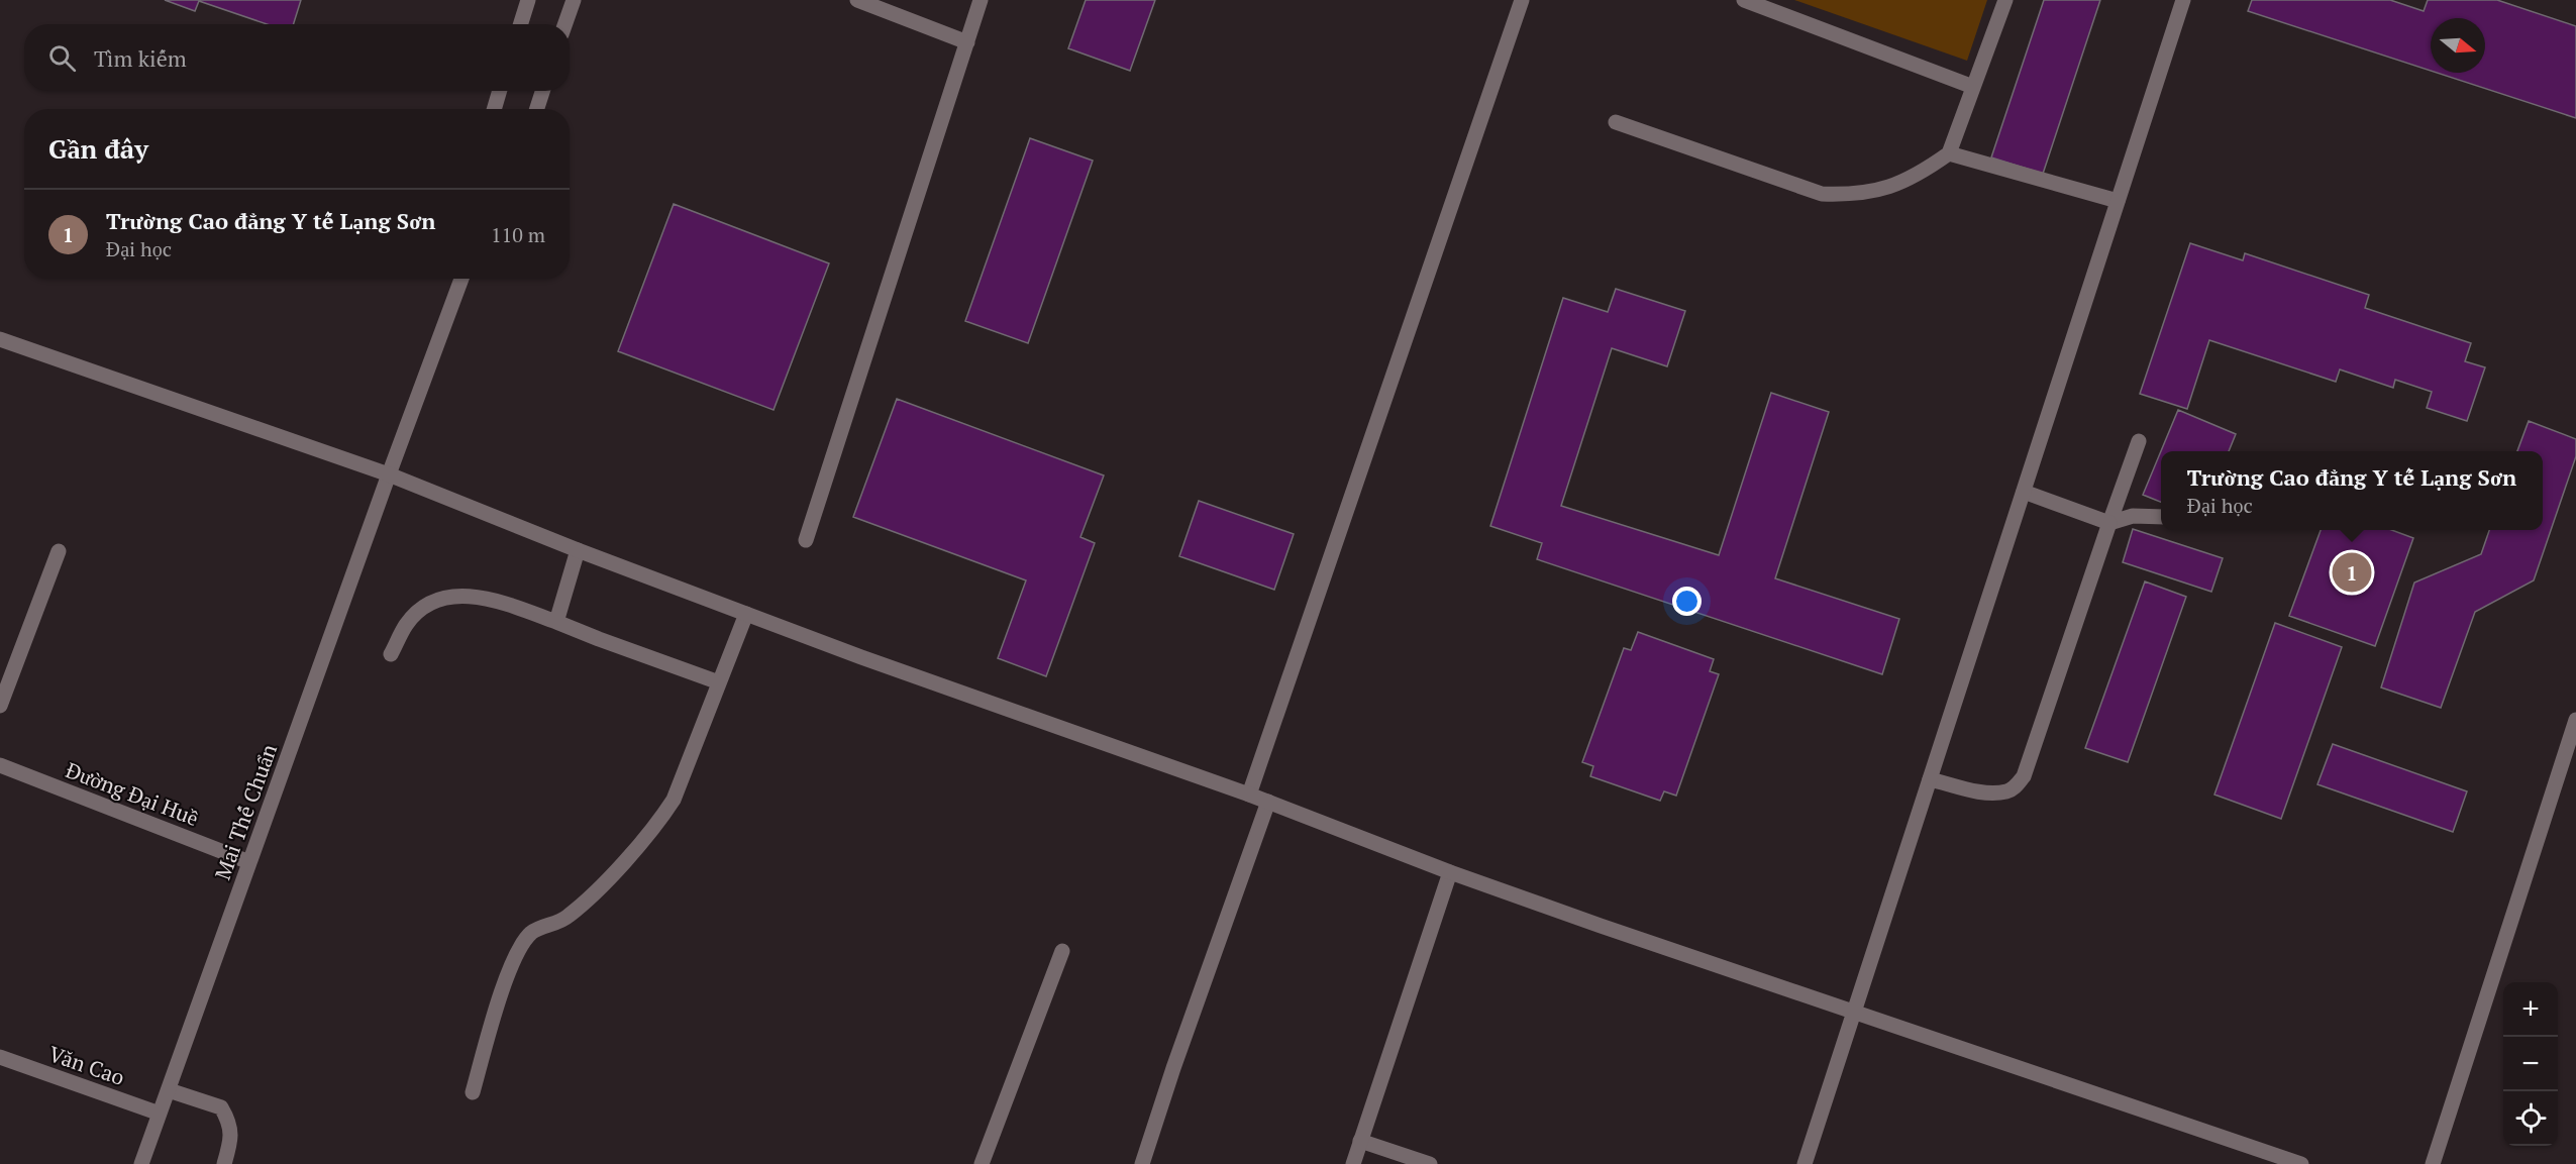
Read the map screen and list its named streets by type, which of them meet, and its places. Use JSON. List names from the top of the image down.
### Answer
{
  "streets": {
    "street": ["Đường Đại Huề", "Mai Thế Chuẩn", "Văn Cao"]
  },
  "crossings": [
    ["Đường Đại Huề", "Mai Thế Chuẩn"],
    ["Mai Thế Chuẩn", "Văn Cao"]
  ],
  "north": "right",
  "page": {
    "search": "Tìm kiếm",
    "heading": "Gần đây",
    "list": [
      {
        "mark": "1",
        "name": "Trường Cao đẳng Y tế Lạng Sơn",
        "note": "Đại học",
        "value": "110 m"
      }
    ],
    "popup": ["Trường Cao đẳng Y tế Lạng Sơn", "Đại học"],
    "pins": "1",
    "map_buttons": ["+", "−"]
  }
}
